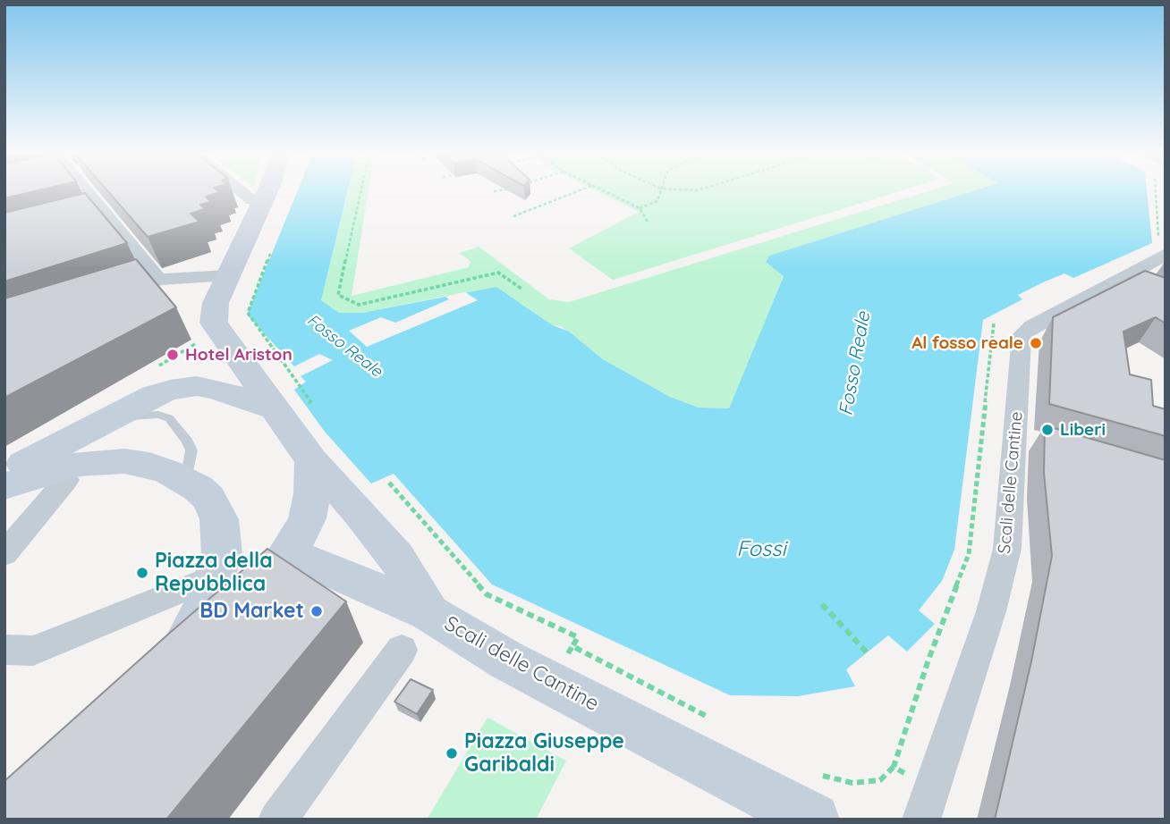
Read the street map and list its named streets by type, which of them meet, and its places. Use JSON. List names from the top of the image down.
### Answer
{
  "streets": {
    "street": ["Scali delle Cantine"]
  },
  "water": ["Fosso Reale", "Fossi"],
  "places": [
    "Al fosso reale",
    "Hotel Ariston",
    "Liberi",
    "Piazza della Repubblica",
    "BD Market",
    "Piazza Giuseppe Garibaldi"
  ]
}
